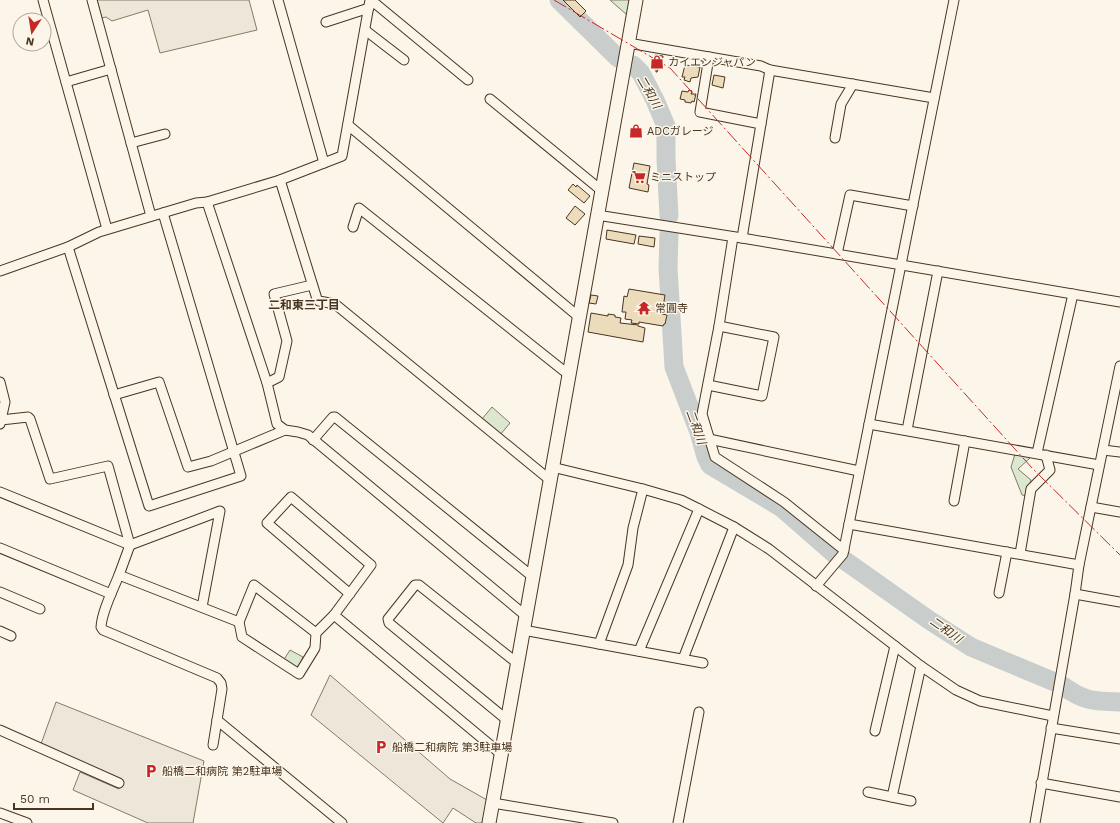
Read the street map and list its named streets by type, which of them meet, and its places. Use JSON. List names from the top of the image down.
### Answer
{
  "districts": ["二和東三丁目"],
  "water": ["二和川"],
  "places": {
    "shop": ["カイエンジャパン", "ADCガレージ"],
    "supermarket": ["ミニストップ"],
    "temple": ["常圓寺"],
    "parking": ["船橋二和病院 第3駐車場", "船橋二和病院 第2駐車場"]
  },
  "scale_bar": "50 m",
  "north": "bottom"
}
